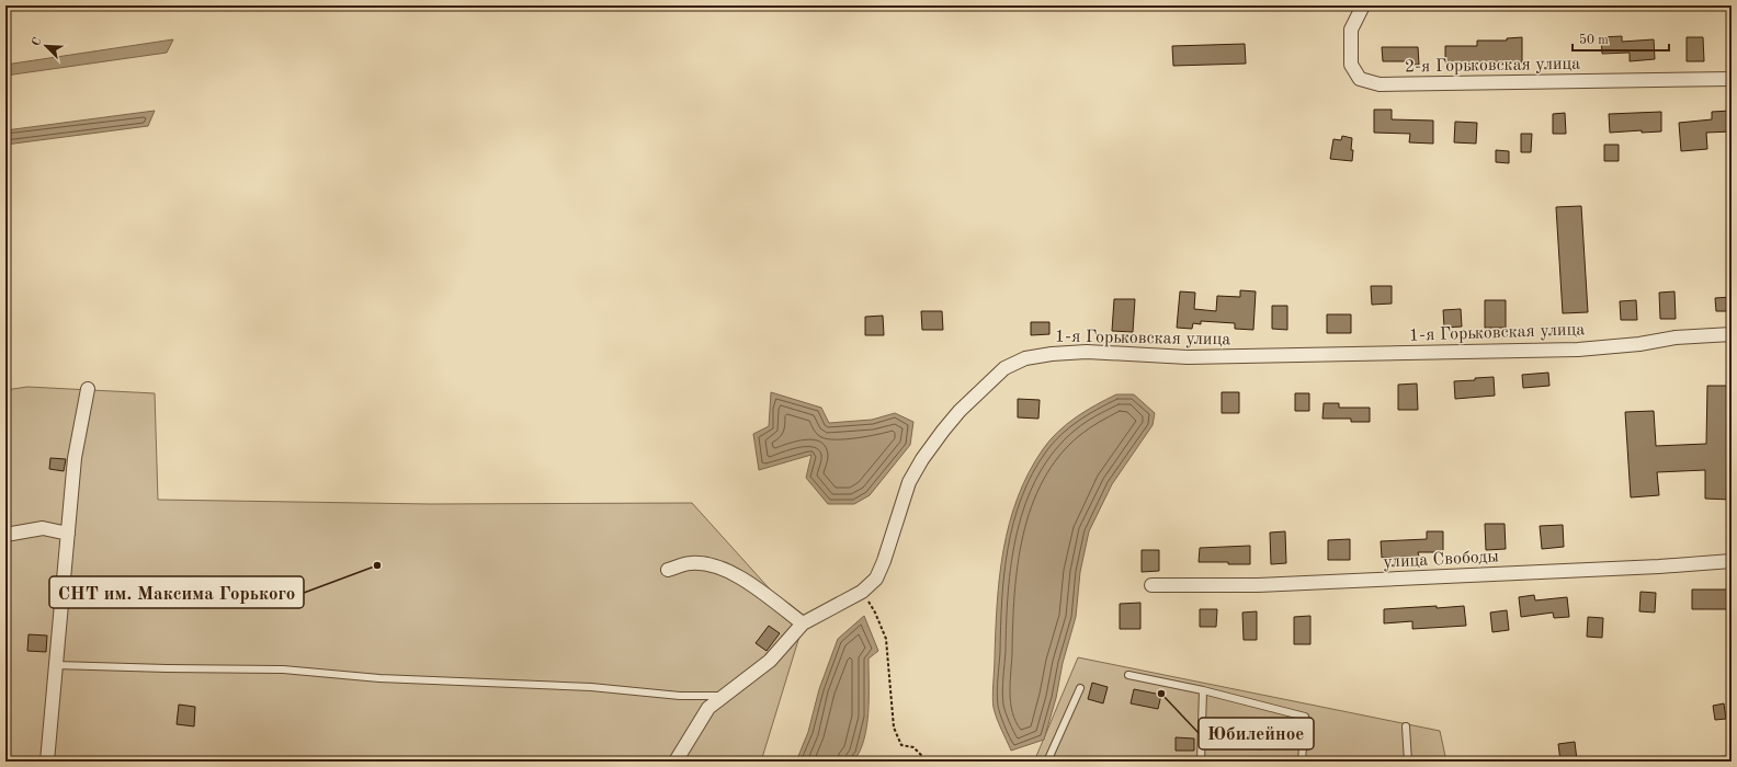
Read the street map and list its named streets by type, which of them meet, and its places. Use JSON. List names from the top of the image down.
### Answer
{
  "streets": {
    "street": ["2-я Горьковская улица", "1-я Горьковская улица", "улица Свободы"]
  },
  "places": ["СНТ им. Максима Горького", "Юбилейное"],
  "scale_bar": "50 m",
  "north": "top left"
}
